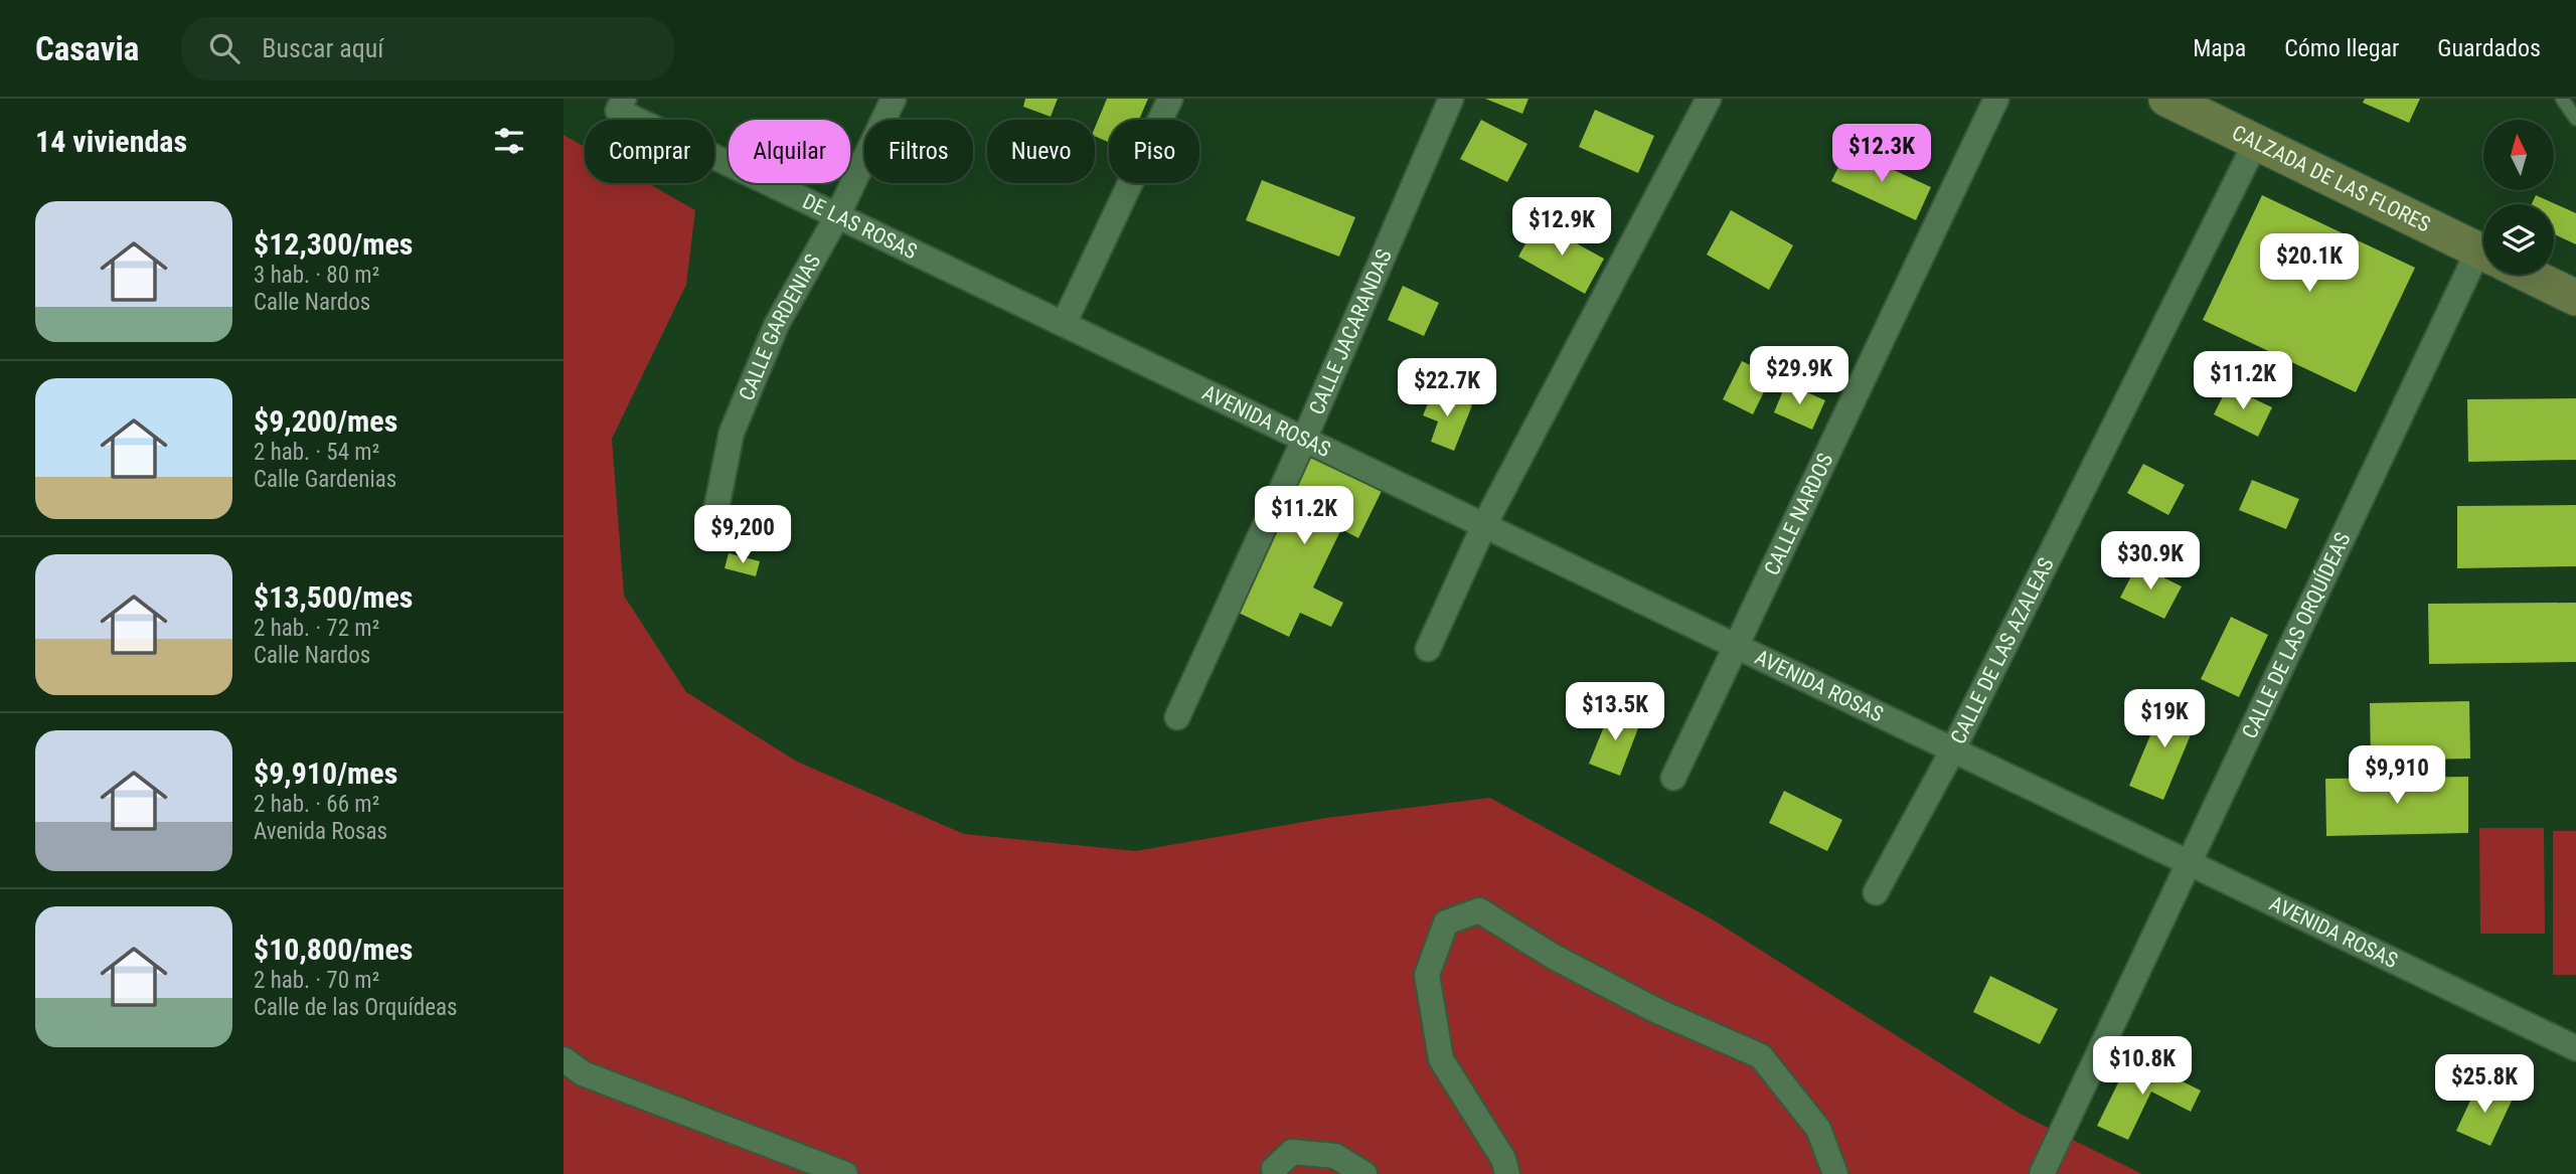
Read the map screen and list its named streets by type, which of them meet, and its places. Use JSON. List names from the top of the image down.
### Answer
{
  "streets": {
    "main road": ["CALZADA DE LAS FLORES"],
    "street": [
      "DE LAS ROSAS",
      "CALLE GARDENIAS",
      "CALLE JACARANDAS",
      "AVENIDA ROSAS",
      "CALLE NARDOS",
      "CALLE DE LAS ORQUÍDEAS",
      "CALLE DE LAS AZALEAS"
    ]
  },
  "crossings": [
    ["CALZADA DE LAS FLORES", "CALLE DE LAS AZALEAS"],
    ["DE LAS ROSAS", "CALLE GARDENIAS"],
    ["DE LAS ROSAS", "AVENIDA ROSAS"],
    ["CALLE JACARANDAS", "AVENIDA ROSAS"],
    ["AVENIDA ROSAS", "CALLE NARDOS"],
    ["AVENIDA ROSAS", "CALLE DE LAS ORQUÍDEAS"],
    ["AVENIDA ROSAS", "CALLE DE LAS AZALEAS"]
  ],
  "north": "top",
  "page": {
    "header": "Casavia",
    "search": "Buscar aquí",
    "nav": ["Mapa", "Cómo llegar", "Guardados"],
    "heading": "14 viviendas",
    "chip": [
      "Comprar",
      "Alquilar",
      "Filtros",
      "Nuevo",
      "Piso"
    ],
    "price": [
      "$12.3K",
      "$12.9K",
      "$20.1K",
      "$29.9K",
      "$11.2K",
      "$22.7K",
      "$11.2K",
      "$9,200",
      "$30.9K",
      "$13.5K",
      "$19K",
      "$9,910",
      "$10.8K",
      "$25.8K"
    ],
    "list": [
      {
        "name": "$12,300/mes",
        "note": "3 hab. · 80 m² · Calle Nardos"
      },
      {
        "name": "$9,200/mes",
        "note": "2 hab. · 54 m² · Calle Gardenias"
      },
      {
        "name": "$13,500/mes",
        "note": "2 hab. · 72 m² · Calle Nardos"
      },
      {
        "name": "$9,910/mes",
        "note": "2 hab. · 66 m² · Avenida Rosas"
      },
      {
        "name": "$10,800/mes",
        "note": "2 hab. · 70 m² · Calle de las Orquídeas"
      }
    ]
  }
}
